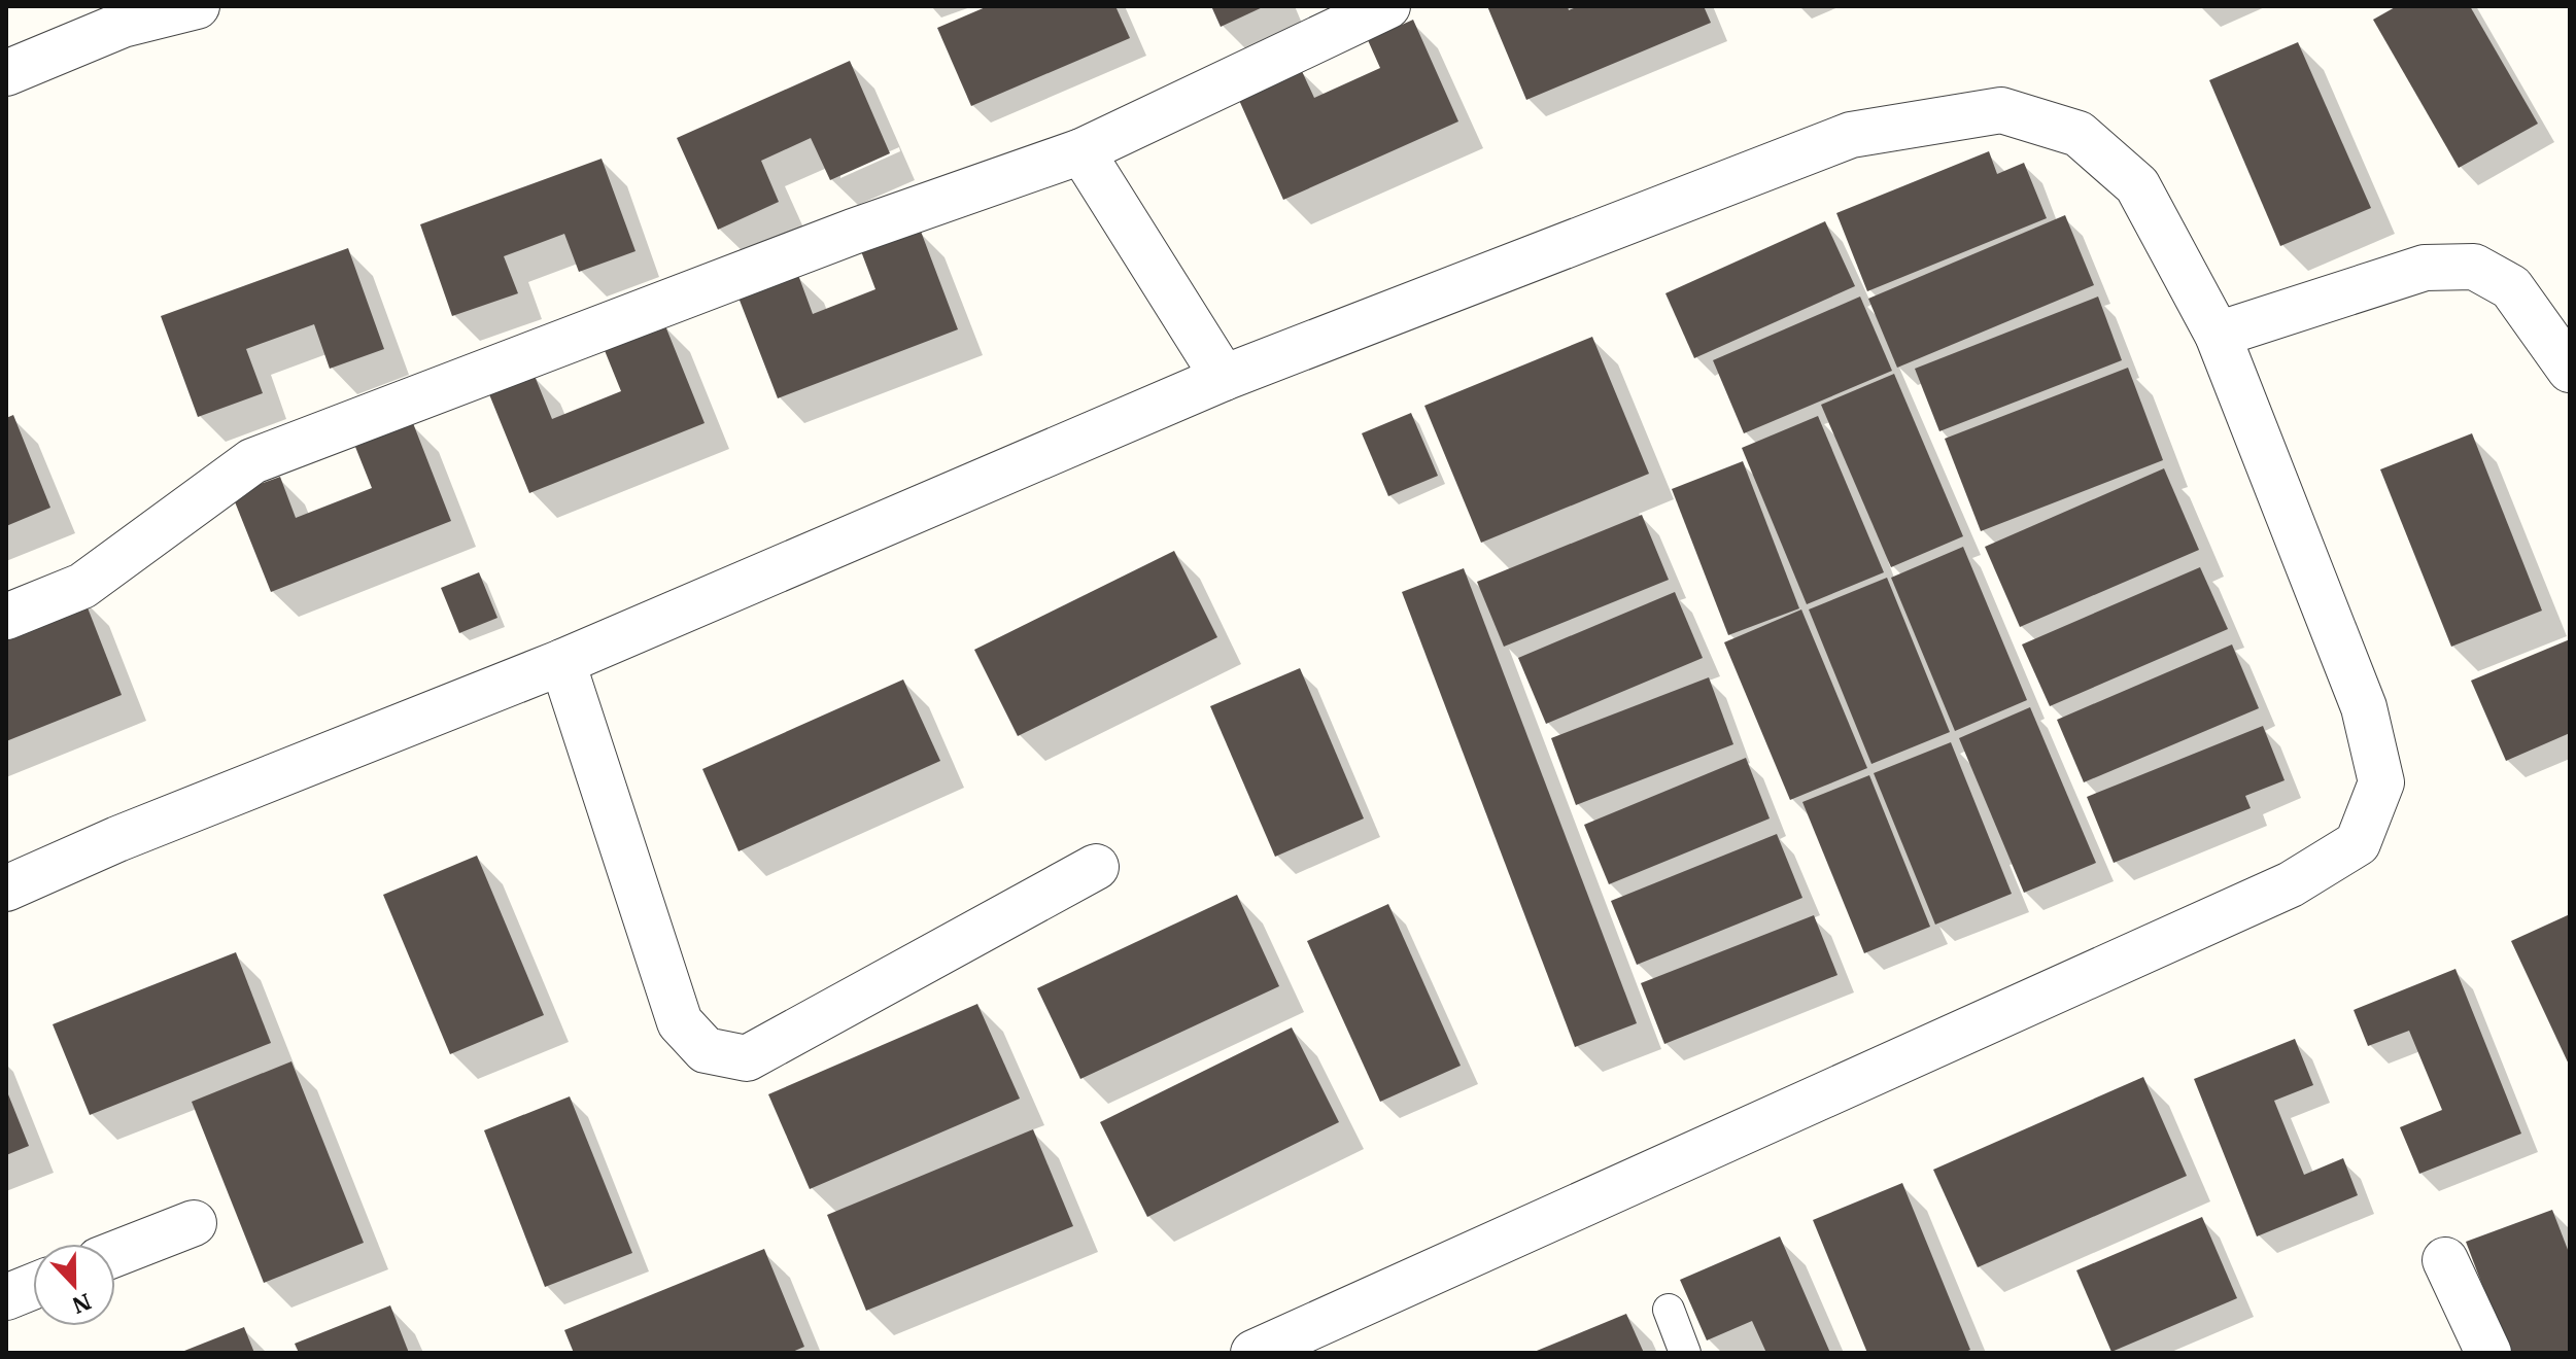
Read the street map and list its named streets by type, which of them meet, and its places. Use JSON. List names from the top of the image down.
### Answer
{
  "north": "bottom"
}
